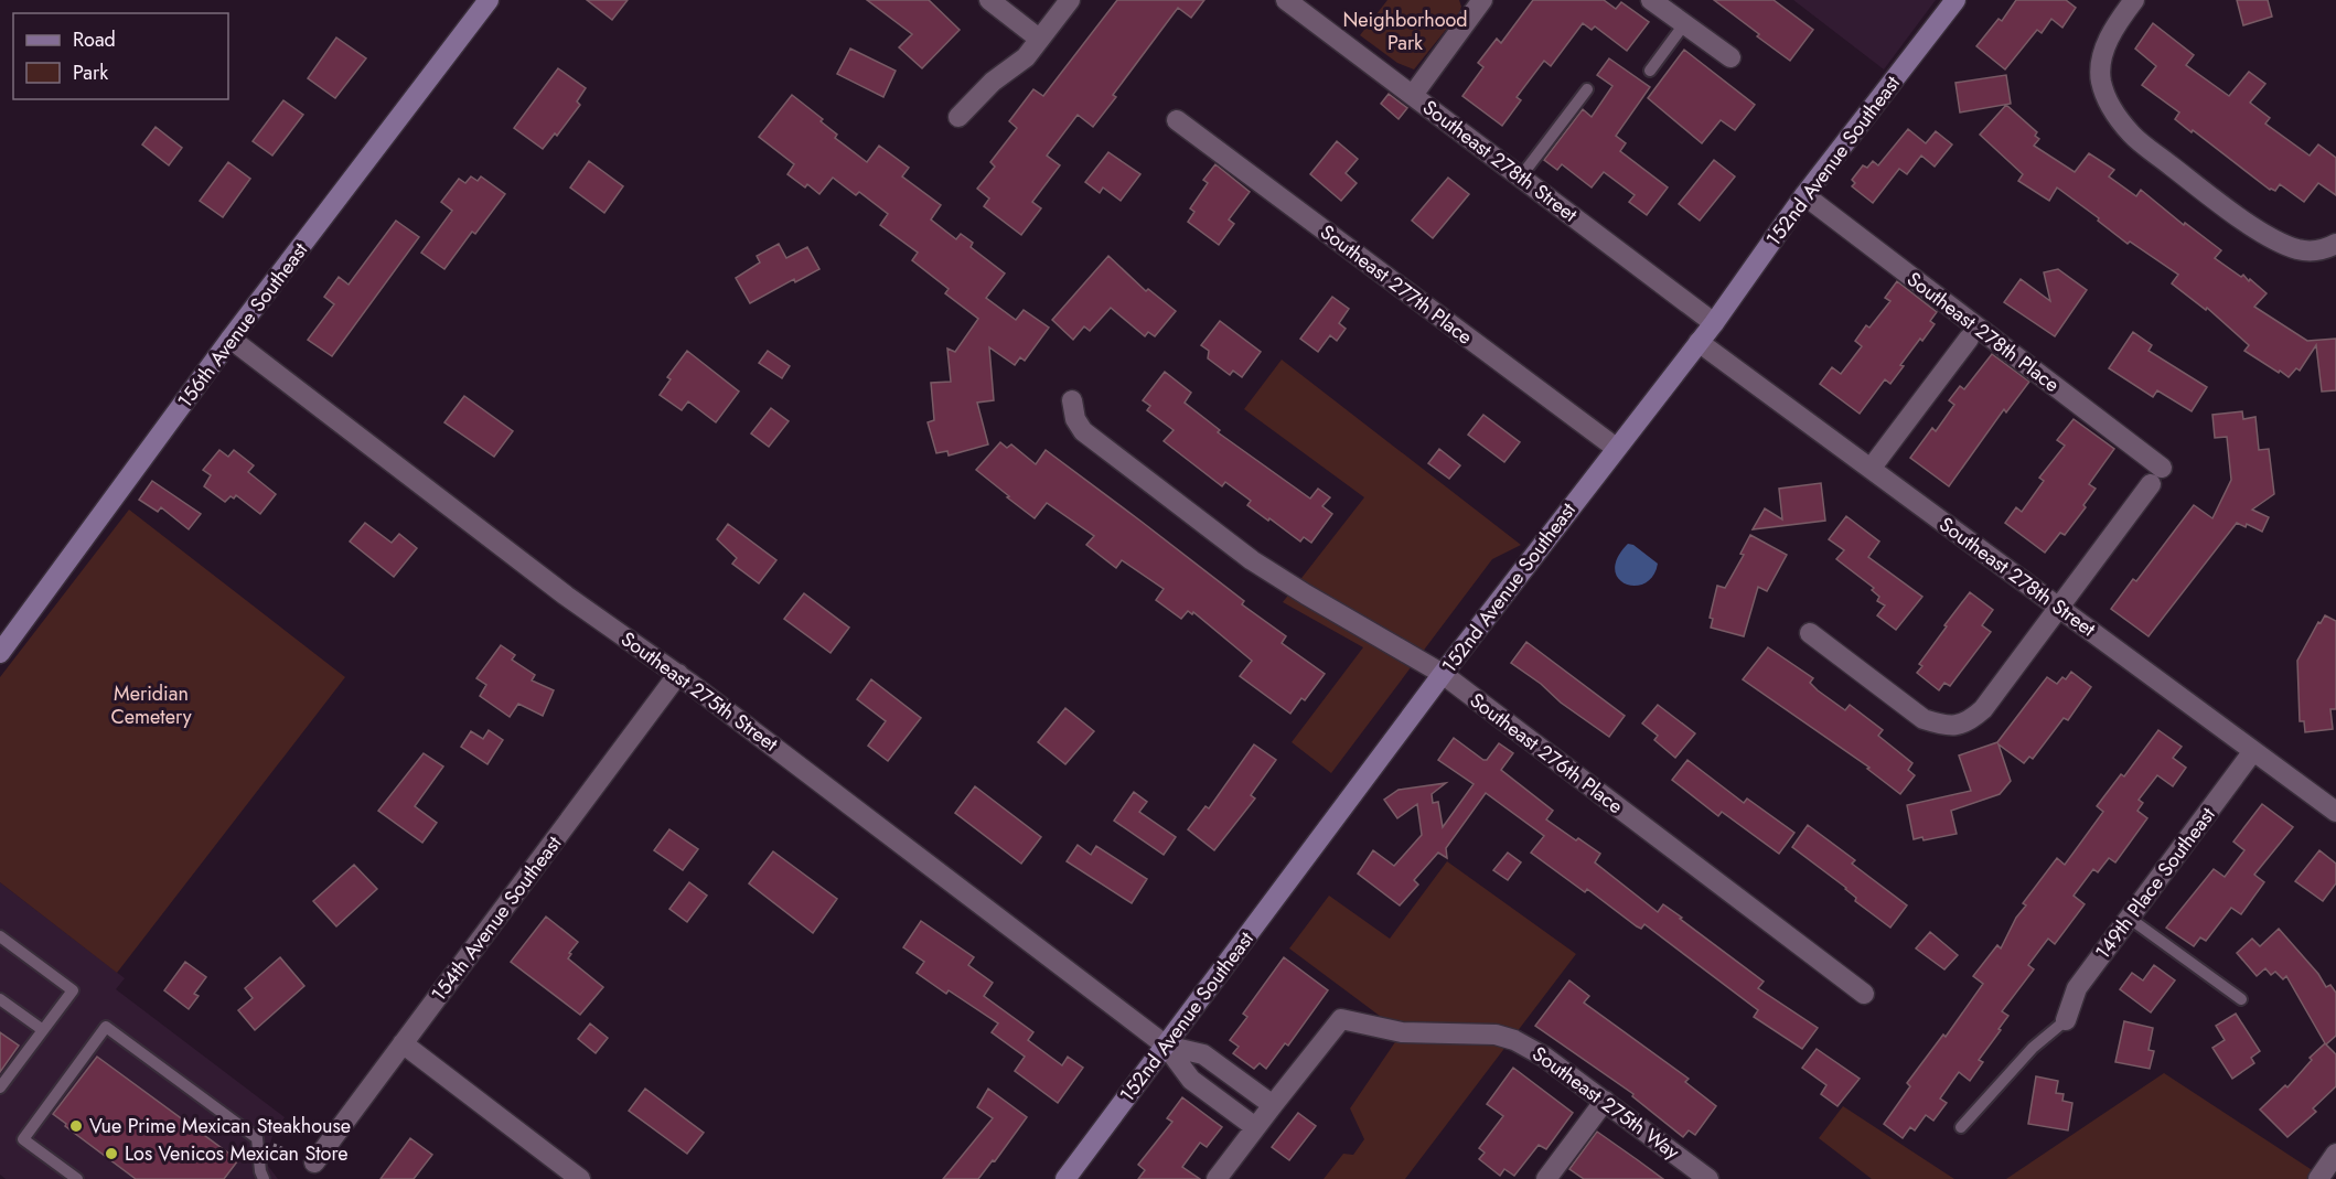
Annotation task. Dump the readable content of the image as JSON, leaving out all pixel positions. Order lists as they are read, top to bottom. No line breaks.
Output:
{"streets":{"street":["Southeast 278th Street","152nd Avenue Southeast","Southeast 277th Place","156th Avenue Southeast","Southeast 278th Place","Southeast 275th Street","Southeast 276th Place","149th Place Southeast","154th Avenue Southeast","Southeast 275th Way"]},"crossings":[["Southeast 278th Street","152nd Avenue Southeast"],["Southeast 278th Street","Southeast 278th Place"],["Southeast 278th Street","149th Place Southeast"],["152nd Avenue Southeast","Southeast 277th Place"],["152nd Avenue Southeast","Southeast 278th Place"],["152nd Avenue Southeast","Southeast 275th Street"],["152nd Avenue Southeast","Southeast 276th Place"],["156th Avenue Southeast","Southeast 275th Street"],["Southeast 275th Street","154th Avenue Southeast"],["Southeast 275th Street","Southeast 275th Way"]],"parks":["Neighborhood Park","Meridian Cemetery"],"places":["Vue Prime Mexican Steakhouse","Los Venicos Mexican Store"],"legend":["Road","Park"]}
